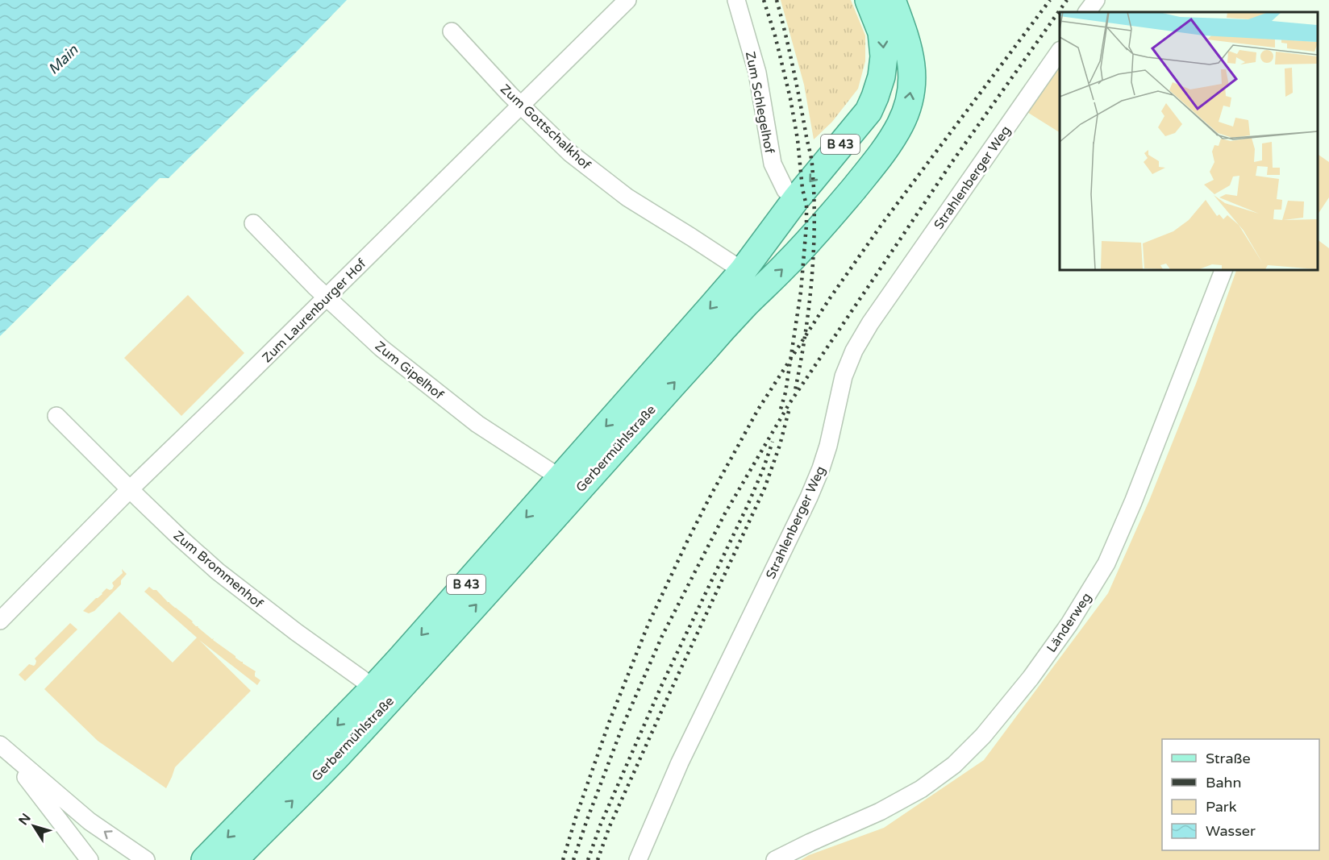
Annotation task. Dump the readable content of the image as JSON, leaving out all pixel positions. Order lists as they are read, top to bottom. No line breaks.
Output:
{"streets":{"main road":["B 43","Gerbermühlstraße"],"street":["Zum Schlegelhof","Zum Gottschalkhof","Strahlenberger Weg","Zum Laurenburger Hof","Zum Gipelhof","Zum Brommenhof","Länderweg"]},"crossings":[["Zum Schlegelhof","Gerbermühlstraße"],["Zum Gottschalkhof","Zum Laurenburger Hof"],["Zum Gottschalkhof","Gerbermühlstraße"],["Zum Laurenburger Hof","Zum Gipelhof"],["Zum Laurenburger Hof","Zum Brommenhof"],["Zum Gipelhof","Gerbermühlstraße"],["Gerbermühlstraße","Zum Brommenhof"]],"water":["Main"],"legend":["Straße","Bahn","Park","Wasser"],"north":"top left"}
